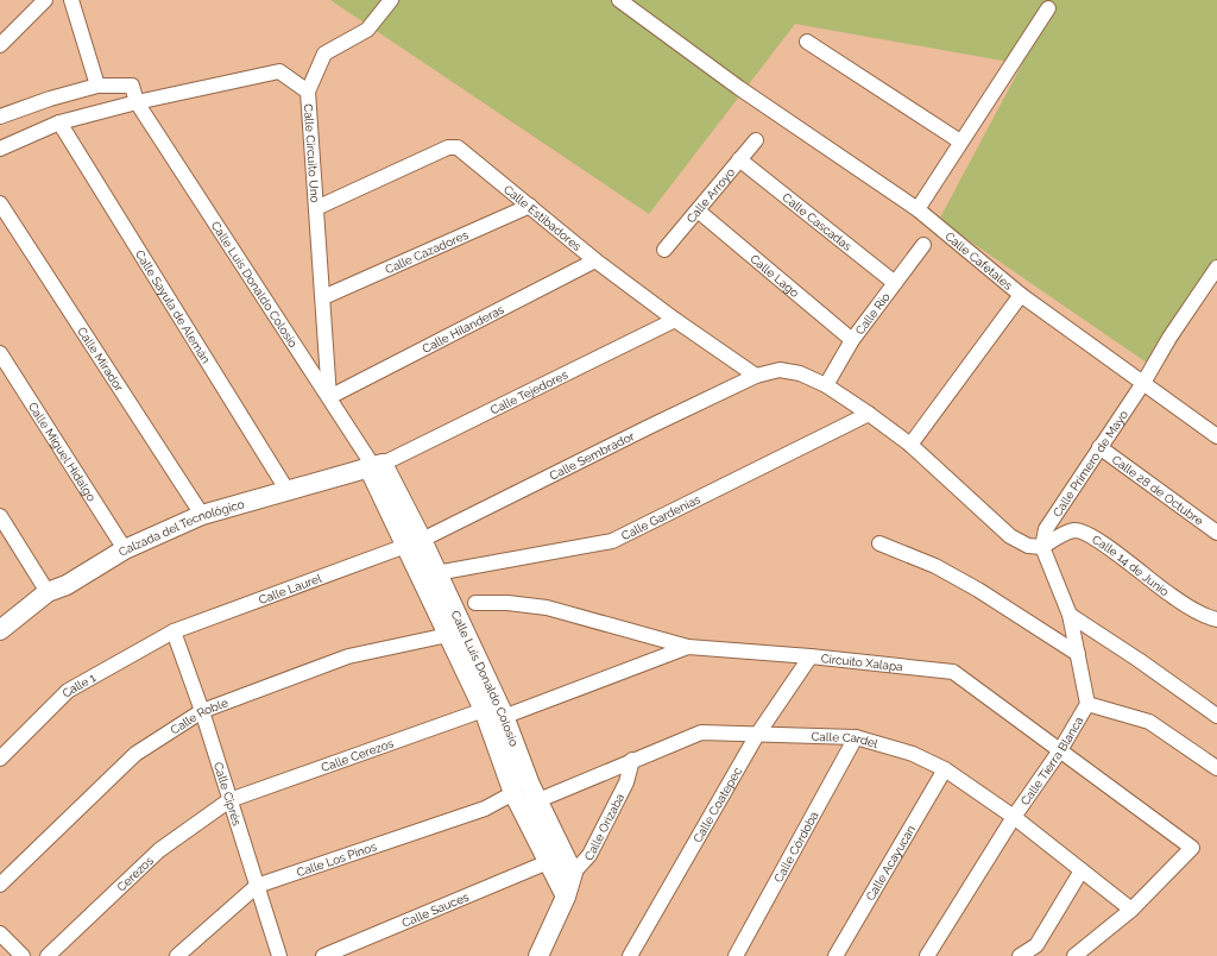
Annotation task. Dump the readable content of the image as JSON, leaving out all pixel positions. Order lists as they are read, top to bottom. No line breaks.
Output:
{"streets":{"street":["Calle Circuito Uno","Calle Arroyo","Calle Estibadores","Calle Cascadas","Calle Cazadores","Calle Cafetales","Calle Lago","Calle Luis Donaldo Colosio","Calle Sayula de Alemán","Calle Río","Calle Hilanderas","Calle Mirador","Calle Tejedores","Calle Miguel Hidalgo","Calle Sembrador","Calle Primero de Mayo","Calle 28 de Octubre","Calle Gardenias","Calzada del Tecnológico","Calle 14 de Junio","Calle Laurel","Circuito Xalapa","Calle 1","Calle Roble","Calle Cardel","Calle Cerezos","Calle Tierra Blanca","Calle Ciprés","Calle Coatepec","Calle Orizaba","Calle Córdoba","Calle Los Pinos","Calle Acayucan","Cerezos","Calle Sauces"]},"crossings":[["Calle Circuito Uno","Calle Estibadores"],["Calle Circuito Uno","Calle Cazadores"],["Calle Circuito Uno","Calle Luis Donaldo Colosio"],["Calle Circuito Uno","Calle Sayula de Alemán"],["Calle Circuito Uno","Calle Hilanderas"],["Calle Arroyo","Calle Cascadas"],["Calle Arroyo","Calle Lago"],["Calle Estibadores","Calle Cazadores"],["Calle Estibadores","Calle Hilanderas"],["Calle Estibadores","Calle Tejedores"],["Calle Estibadores","Calle Sembrador"],["Calle Cascadas","Calle Río"],["Calle Cafetales","Calle Primero de Mayo"],["Calle Lago","Calle Río"],["Calle Luis Donaldo Colosio","Calle Hilanderas"],["Calle Luis Donaldo Colosio","Calle Tejedores"],["Calle Luis Donaldo Colosio","Calle Sembrador"],["Calle Luis Donaldo Colosio","Calle Gardenias"],["Calle Luis Donaldo Colosio","Calzada del Tecnológico"],["Calle Luis Donaldo Colosio","Calle Laurel"],["Calle Luis Donaldo Colosio","Circuito Xalapa"],["Calle Luis Donaldo Colosio","Calle Roble"],["Calle Luis Donaldo Colosio","Calle Cardel"],["Calle Luis Donaldo Colosio","Calle Cerezos"],["Calle Luis Donaldo Colosio","Calle Orizaba"],["Calle Luis Donaldo Colosio","Calle Los Pinos"],["Calle Luis Donaldo Colosio","Calle Sauces"],["Calle Sayula de Alemán","Calzada del Tecnológico"],["Calle Río","Calle Sembrador"],["Calle Mirador","Calzada del Tecnológico"],["Calle Tejedores","Calzada del Tecnológico"],["Calle Miguel Hidalgo","Calzada del Tecnológico"],["Calle Sembrador","Calle Laurel"],["Calle Primero de Mayo","Calle 28 de Octubre"],["Calle Primero de Mayo","Calle 14 de Junio"],["Calle Primero de Mayo","Calle Tierra Blanca"],["Calle 14 de Junio","Calle Tierra Blanca"],["Calle Laurel","Calle 1"],["Calle Laurel","Calle Ciprés"],["Circuito Xalapa","Calle Cardel"],["Circuito Xalapa","Calle Cerezos"],["Circuito Xalapa","Calle Tierra Blanca"],["Circuito Xalapa","Calle Coatepec"],["Calle 1","Calle Ciprés"],["Calle Roble","Calle Ciprés"],["Calle Cardel","Calle Tierra Blanca"],["Calle Cardel","Calle Coatepec"],["Calle Cardel","Calle Orizaba"],["Calle Cardel","Calle Córdoba"],["Calle Cardel","Calle Los Pinos"],["Calle Cardel","Calle Acayucan"],["Calle Cerezos","Calle Ciprés"],["Calle Cerezos","Cerezos"],["Calle Ciprés","Calle Los Pinos"],["Calle Ciprés","Cerezos"]]}
